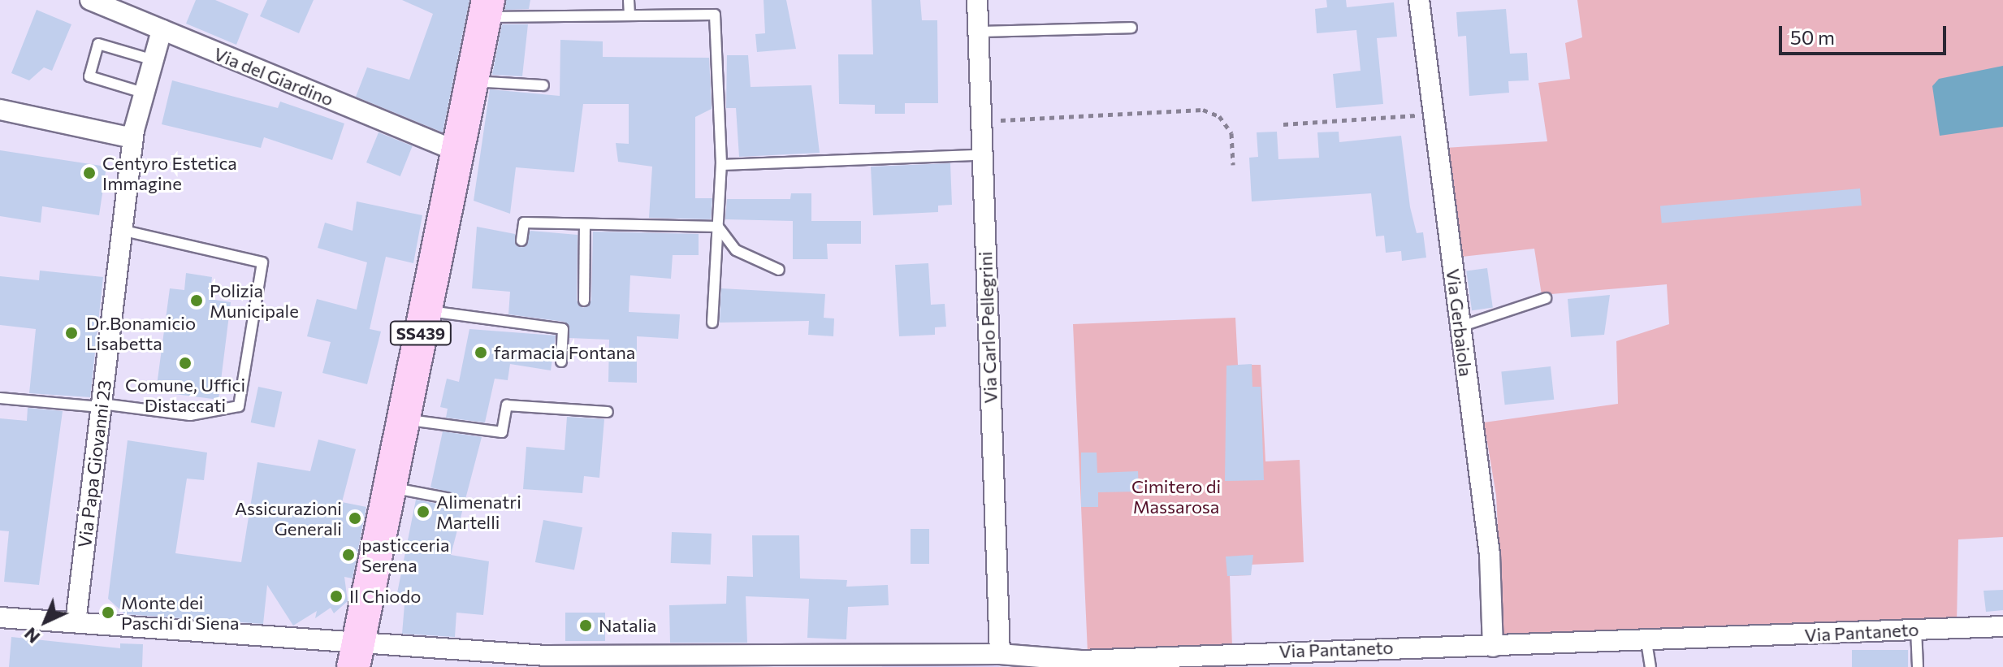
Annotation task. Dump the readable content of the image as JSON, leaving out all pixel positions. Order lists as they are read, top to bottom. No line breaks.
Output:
{"streets":{"main road":["SS439"],"street":["Via del Giardino","Via Gerbaiola","Via Carlo Pellegrini","Via Papa Giovanni 23","Via Pantaneto"]},"crossings":[["Via del Giardino","SS439"],["Via del Giardino","Via Papa Giovanni 23"],["Via Gerbaiola","Via Pantaneto"],["Via Carlo Pellegrini","Via Pantaneto"],["SS439","Via Pantaneto"],["Via Papa Giovanni 23","Via Pantaneto"]],"parks":["Cimitero di Massarosa"],"places":["Centyro Estetica Immagine","Polizia Municipale","Dr.Bonamicio Lisabetta","farmacia Fontana","Comune, Uffici Distaccati","Alimenatri Martelli","Assicurazioni Generali","pasticceria Serena","Il Chiodo","Monte dei Paschi di Siena","Natalia"],"scale_bar":"50 m","north":"bottom left"}
